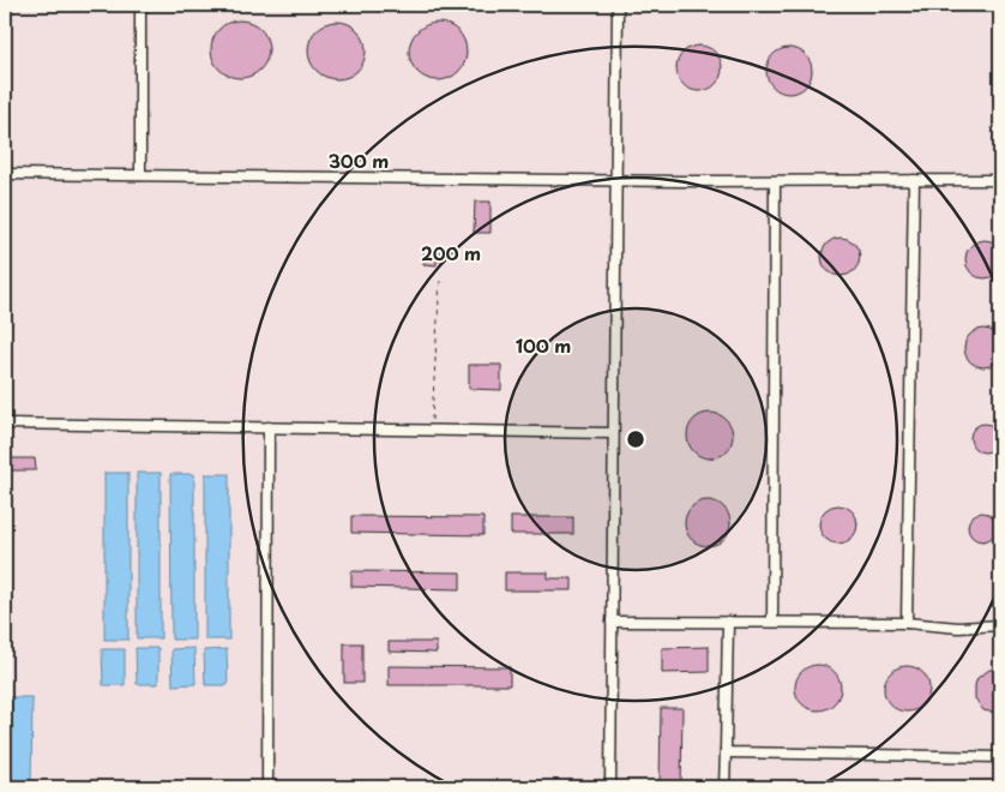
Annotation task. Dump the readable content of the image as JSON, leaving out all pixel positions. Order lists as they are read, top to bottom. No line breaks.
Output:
{"rings":["300 m","200 m","100 m"]}
